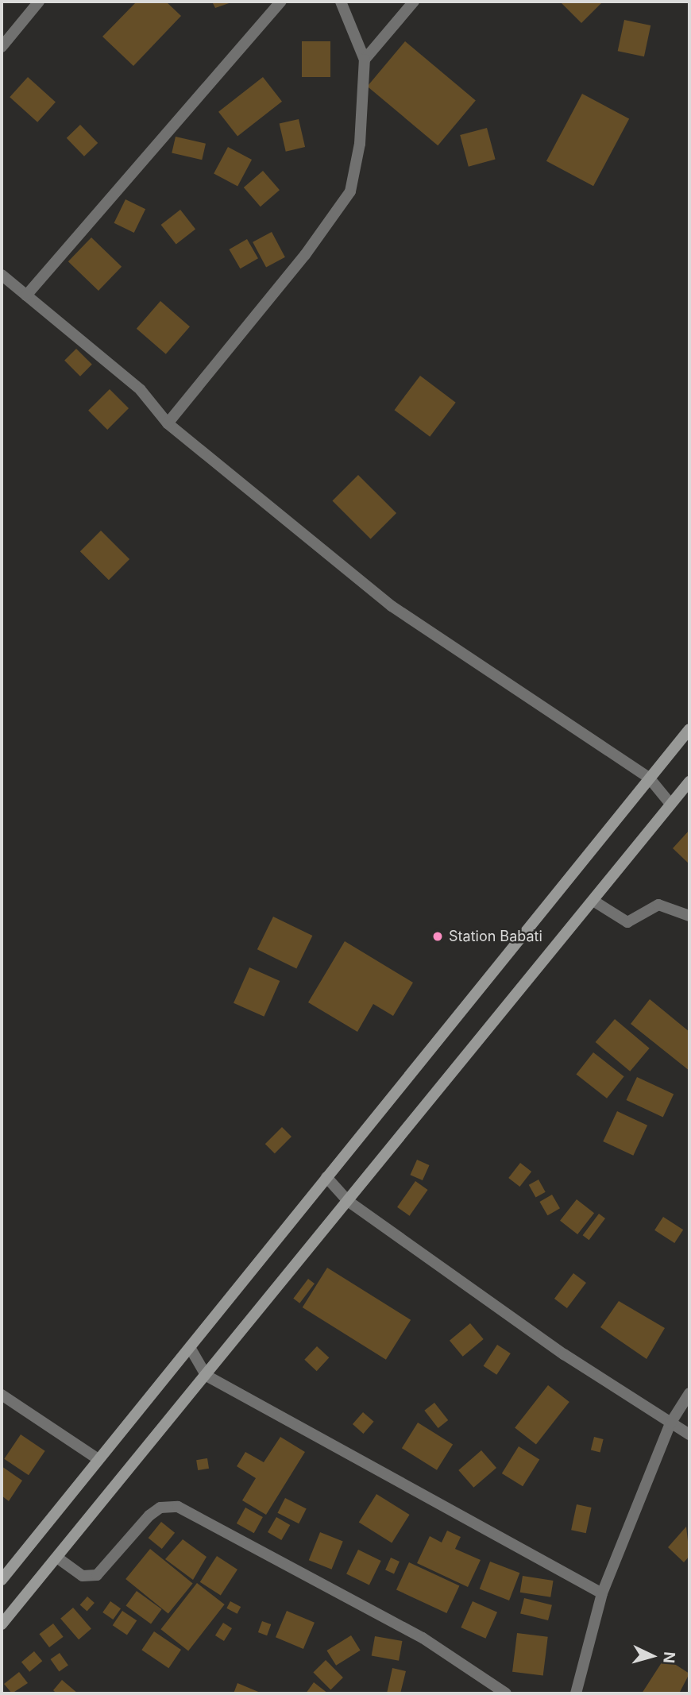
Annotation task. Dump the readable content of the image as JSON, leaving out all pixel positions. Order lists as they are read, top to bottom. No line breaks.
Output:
{"places":["Station Babati"],"north":"right"}
